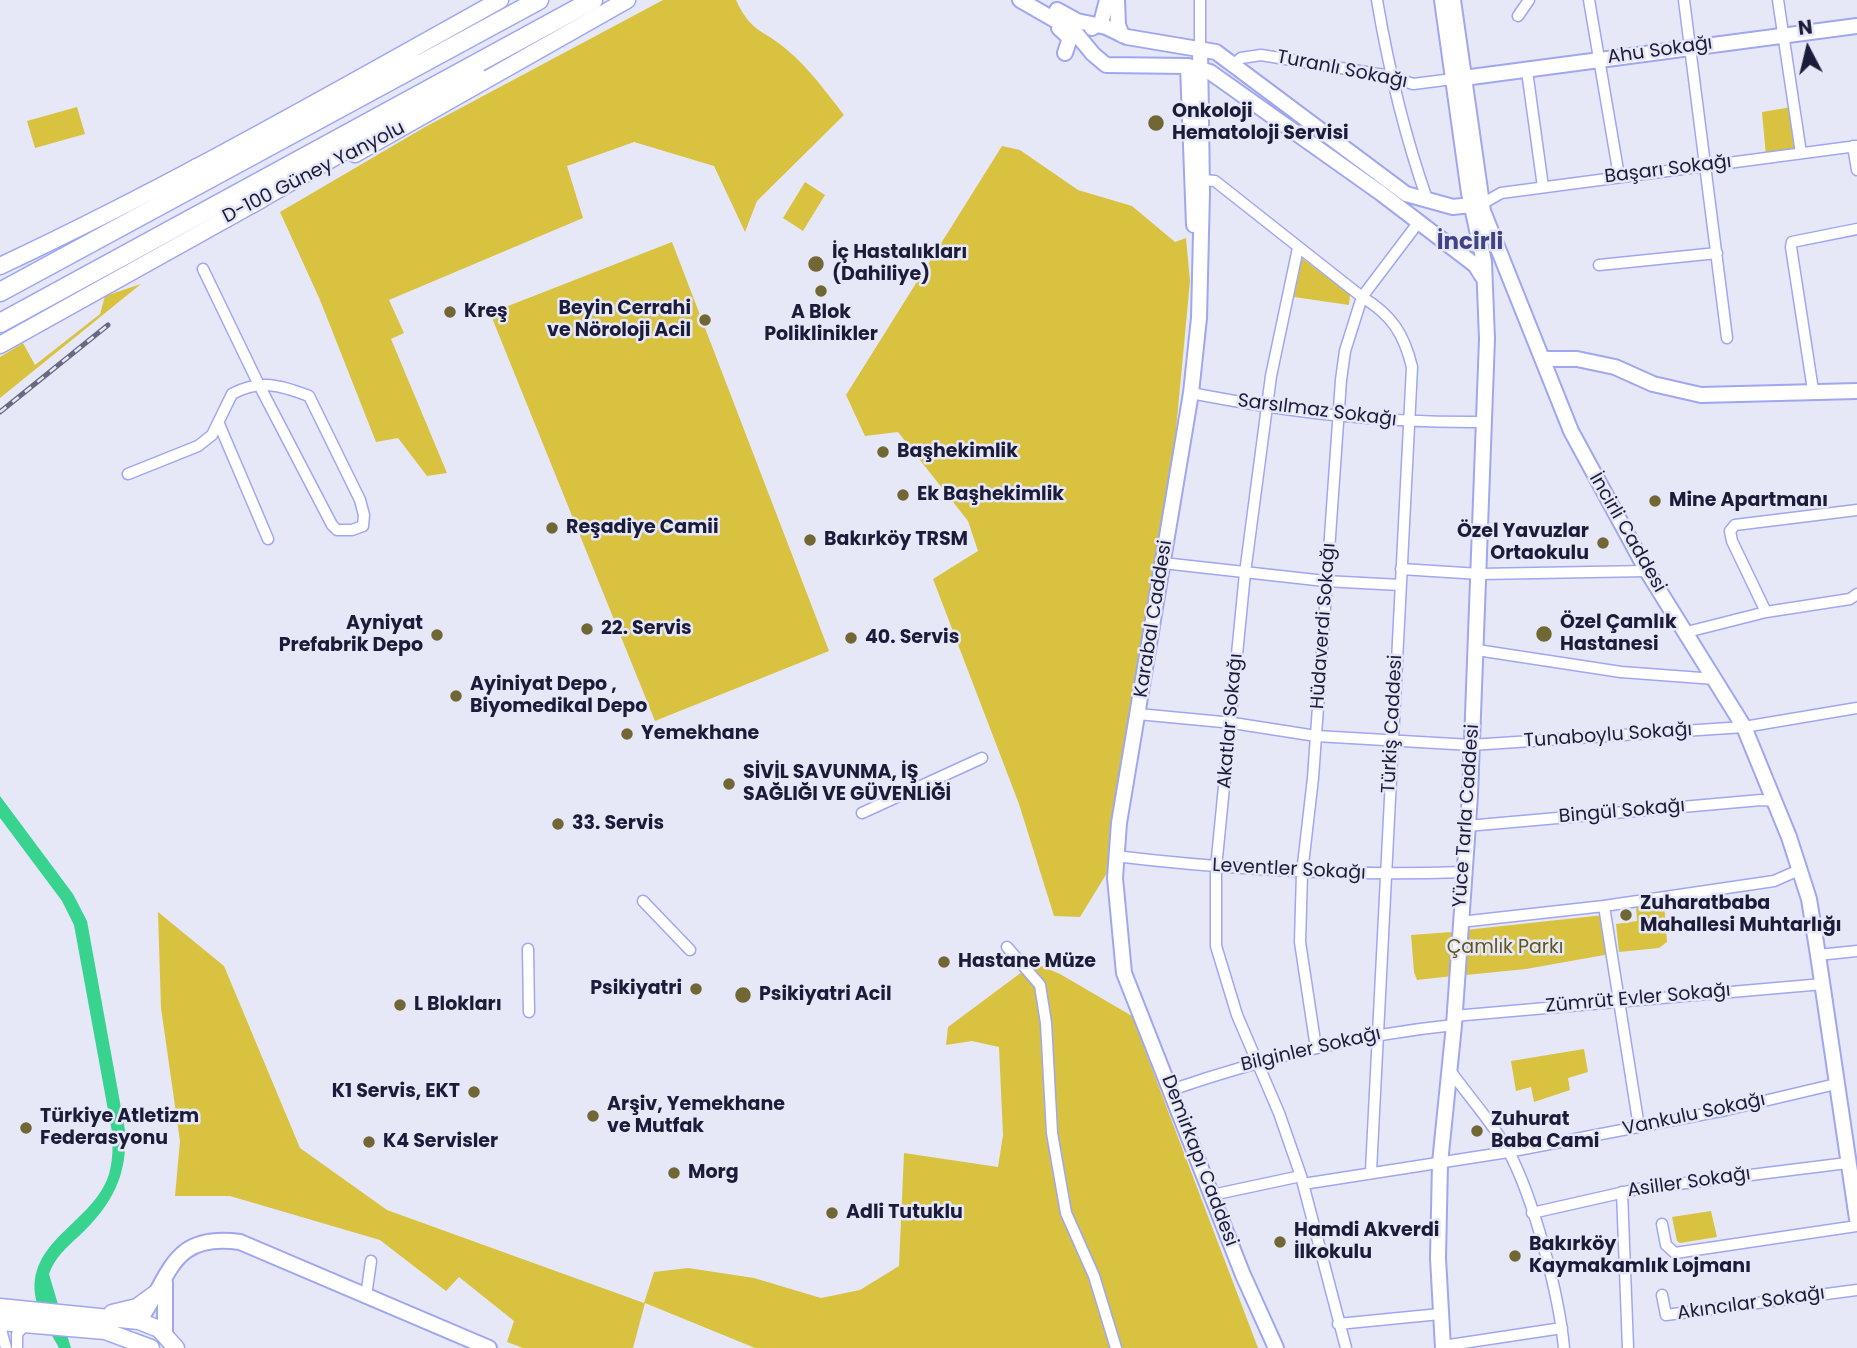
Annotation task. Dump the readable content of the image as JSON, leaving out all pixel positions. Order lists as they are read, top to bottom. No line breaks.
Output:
{"streets":{"main road":["Ahu Sokağı","D-100 Güney Yanyolu","İncirli Caddesi","Karabal Caddesi","Yüce Tarla Caddesi","Demirkapı Caddesi"],"street":["Turanlı Sokağı","Başarı Sokağı","Sarsılmaz Sokağı","Hüdaverdi Sokağı","Akatlar Sokağı","Türkiş Caddesi","Tunaboylu Sokağı","Bingül Sokağı","Leventler Sokağı","Zümrüt Evler Sokağı","Bilginler Sokağı","Vankulu Sokağı","Asiller Sokağı","Akıncılar Sokağı"]},"crossings":[["Ahu Sokağı","Turanlı Sokağı"],["Ahu Sokağı","İncirli Caddesi"],["Turanlı Sokağı","İncirli Caddesi"],["Başarı Sokağı","İncirli Caddesi"],["Sarsılmaz Sokağı","Karabal Caddesi"],["Sarsılmaz Sokağı","Hüdaverdi Sokağı"],["Sarsılmaz Sokağı","Akatlar Sokağı"],["Sarsılmaz Sokağı","Türkiş Caddesi"],["Sarsılmaz Sokağı","Yüce Tarla Caddesi"],["İncirli Caddesi","Tunaboylu Sokağı"],["İncirli Caddesi","Bingül Sokağı"],["İncirli Caddesi","Yüce Tarla Caddesi"],["İncirli Caddesi","Zümrüt Evler Sokağı"],["İncirli Caddesi","Vankulu Sokağı"],["İncirli Caddesi","Asiller Sokağı"],["Karabal Caddesi","Türkiş Caddesi"],["Karabal Caddesi","Tunaboylu Sokağı"],["Karabal Caddesi","Leventler Sokağı"],["Karabal Caddesi","Demirkapı Caddesi"],["Hüdaverdi Sokağı","Türkiş Caddesi"],["Hüdaverdi Sokağı","Tunaboylu Sokağı"],["Hüdaverdi Sokağı","Leventler Sokağı"],["Hüdaverdi Sokağı","Bilginler Sokağı"],["Akatlar Sokağı","Türkiş Caddesi"],["Akatlar Sokağı","Tunaboylu Sokağı"],["Akatlar Sokağı","Leventler Sokağı"],["Akatlar Sokağı","Bilginler Sokağı"],["Akatlar Sokağı","Vankulu Sokağı"],["Türkiş Caddesi","Tunaboylu Sokağı"],["Türkiş Caddesi","Leventler Sokağı"],["Türkiş Caddesi","Bilginler Sokağı"],["Türkiş Caddesi","Vankulu Sokağı"],["Tunaboylu Sokağı","Yüce Tarla Caddesi"],["Bingül Sokağı","Yüce Tarla Caddesi"],["Yüce Tarla Caddesi","Leventler Sokağı"],["Yüce Tarla Caddesi","Zümrüt Evler Sokağı"],["Yüce Tarla Caddesi","Bilginler Sokağı"],["Yüce Tarla Caddesi","Vankulu Sokağı"],["Zümrüt Evler Sokağı","Bilginler Sokağı"],["Bilginler Sokağı","Demirkapı Caddesi"],["Vankulu Sokağı","Demirkapı Caddesi"]],"districts":["İncirli"],"parks":["Çamlık Parkı"],"places":["Onkoloji Hematoloji Servisi","İç Hastalıkları (Dahiliye)","A Blok Poliklinikler","Kreş","Beyin Cerrahi ve Nöroloji Acil","Başhekimlik","Ek Başhekimlik","Mine Apartmanı","Reşadiye Camii","Bakırköy TRSM","Özel Yavuzlar Ortaokulu","22. Servis","Özel Çamlık Hastanesi","Ayniyat Prefabrik Depo","40. Servis","Ayiniyat Depo , Biyomedikal Depo","Yemekhane","SİVİL SAVUNMA, İŞ SAĞLIĞI VE GÜVENLİĞİ","33. Servis","Zuharatbaba Mahallesi Muhtarlığı","Hastane Müze","Psikiyatri","Psikiyatri Acil","L Blokları","K1 Servis, EKT","Arşiv, Yemekhane ve Mutfak","Türkiye Atletizm Federasyonu","Zuhurat Baba Cami","K4 Servisler","Morg","Adli Tutuklu","Hamdi Akverdi İlkokulu","Bakırköy Kaymakamlık Lojmanı"],"north":"top"}
